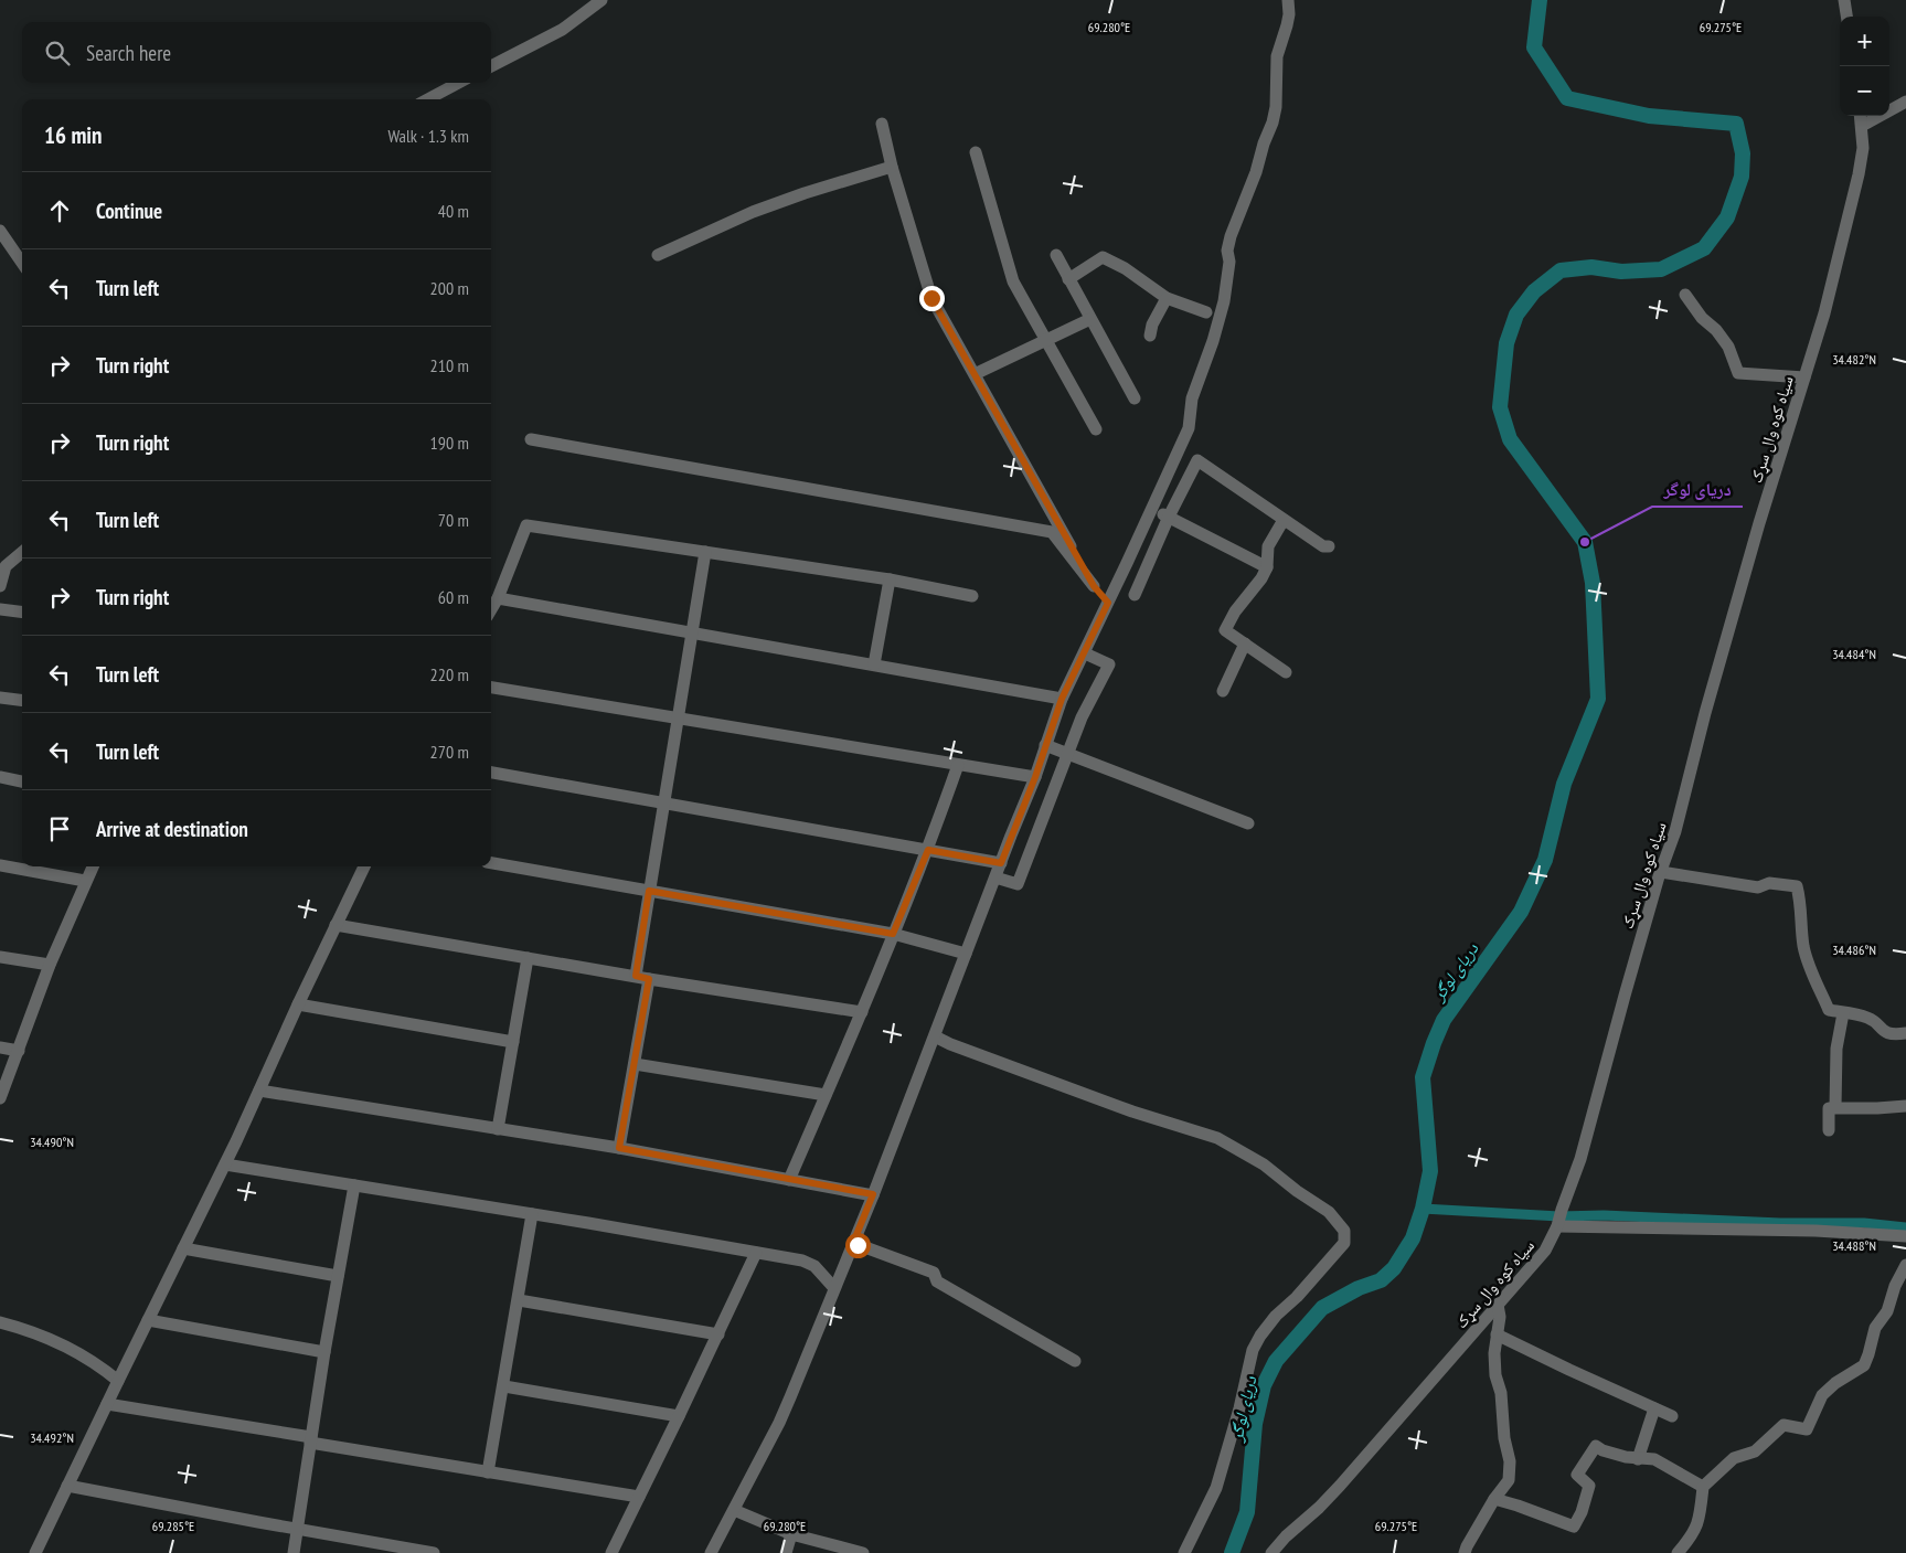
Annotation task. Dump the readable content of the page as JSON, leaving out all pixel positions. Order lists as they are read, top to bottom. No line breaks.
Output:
{"streets":{"street":["سیاه کوه وال سړک"]},"water":["دریای لوگر"],"places":["دریای لوگر"],"page":{"map_buttons":["+","−"],"search":"Search here","heading":["16 min","Walk · 1.3 km"],"list":[["Continue","40 m"],["Turn left","200 m"],["Turn right","210 m"],["Turn right","190 m"],["Turn left","70 m"],["Turn right","60 m"],["Turn left","220 m"],["Turn left","270 m"],"Arrive at destination"]},"coordinates":["69.280°E","69.275°E","34.482°N","34.484°N","34.486°N","34.490°N","34.488°N","34.492°N","69.285°E"]}
